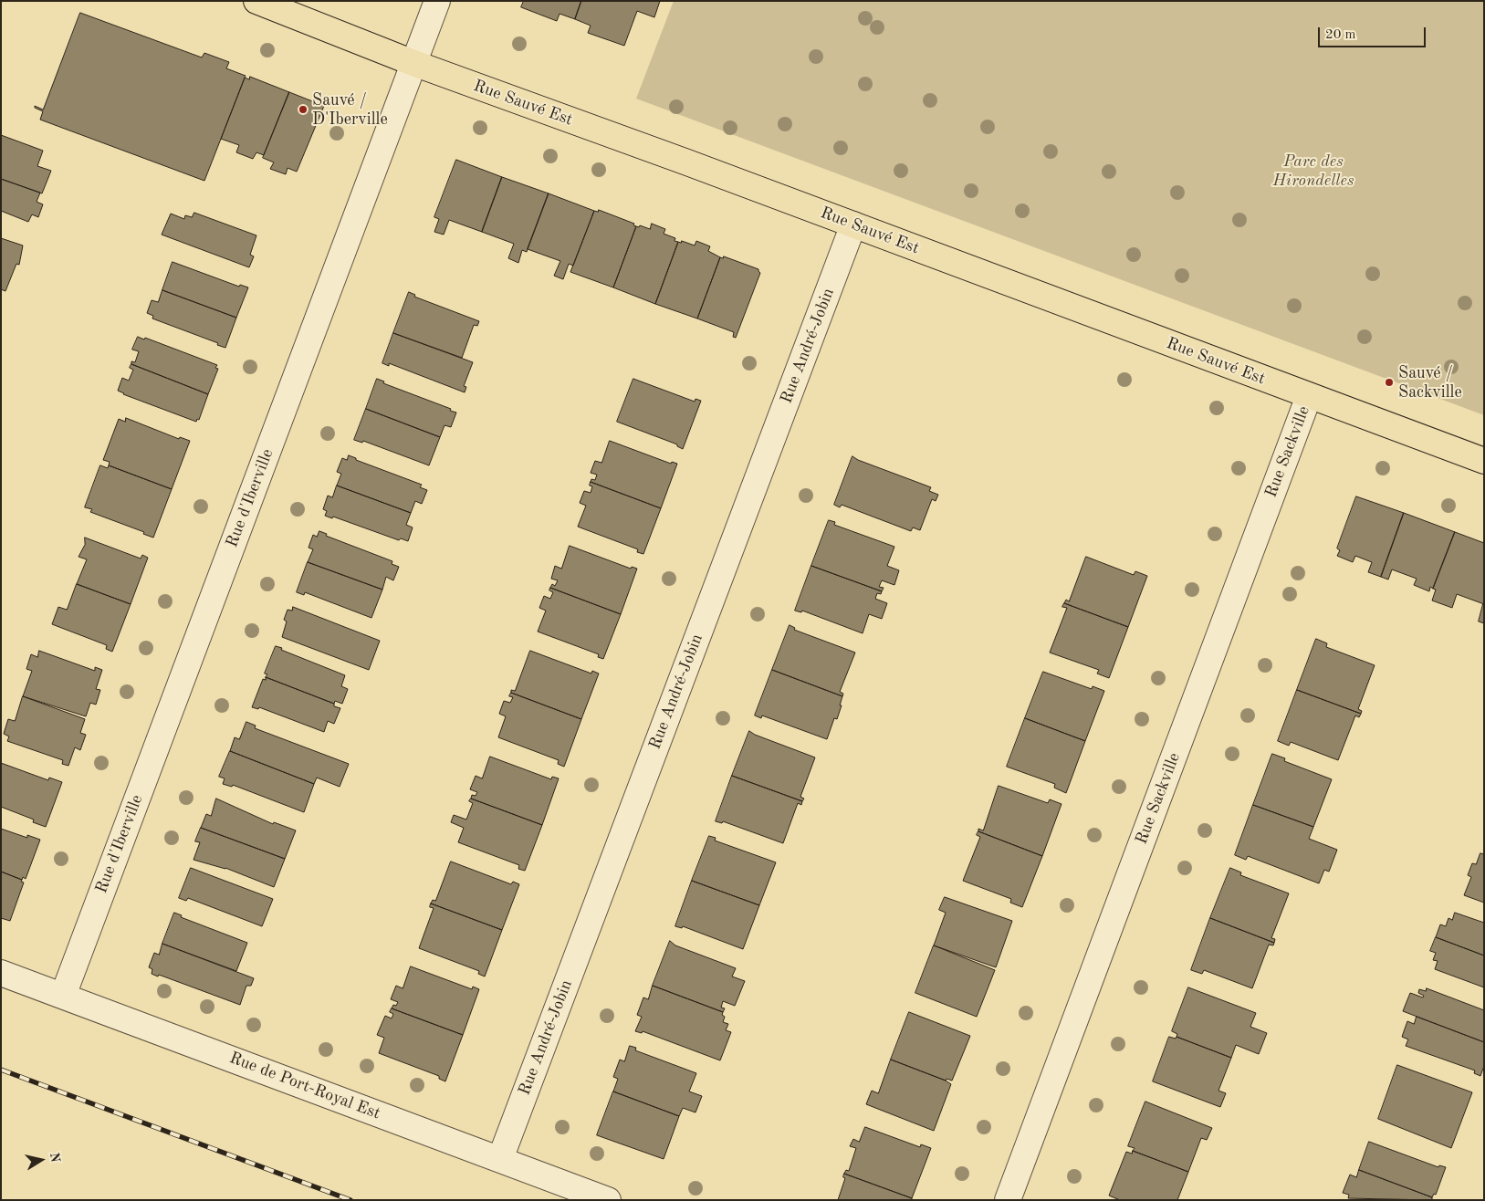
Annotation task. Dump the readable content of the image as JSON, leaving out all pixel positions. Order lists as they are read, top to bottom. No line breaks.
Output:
{"streets":{"main road":["Rue Sauvé Est"],"street":["Rue André-Jobin","Rue Sackville","Rue d'Iberville","Rue de Port-Royal Est"]},"crossings":[["Rue Sauvé Est","Rue André-Jobin"],["Rue Sauvé Est","Rue Sackville"],["Rue Sauvé Est","Rue d'Iberville"],["Rue André-Jobin","Rue de Port-Royal Est"],["Rue d'Iberville","Rue de Port-Royal Est"]],"parks":["Parc des Hirondelles"],"places":["Sauvé / D'Iberville","Sauvé / Sackville"],"scale_bar":"20 m","north":"right"}
